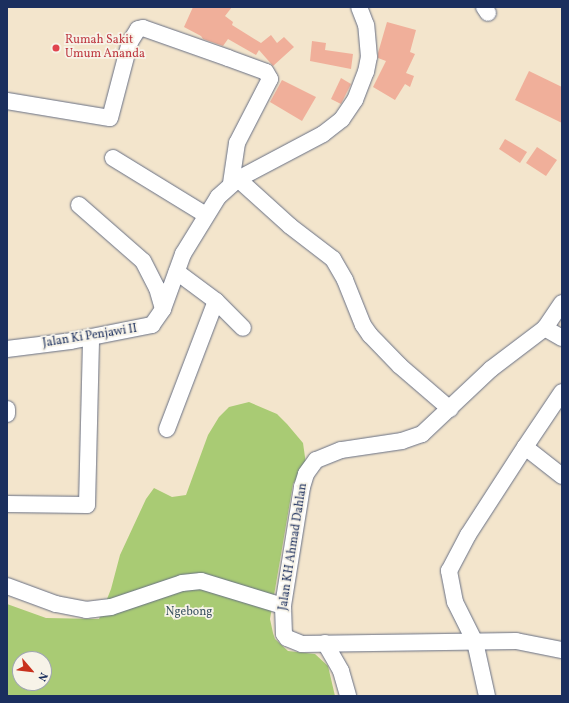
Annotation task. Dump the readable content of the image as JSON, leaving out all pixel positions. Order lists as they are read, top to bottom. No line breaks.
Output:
{"streets":{"street":["Jalan Ki Penjawi II","Jalan KH Ahmad Dahlan"]},"parks":["Ngebong"],"places":["Rumah Sakit Umum Ananda"],"north":"bottom right"}
